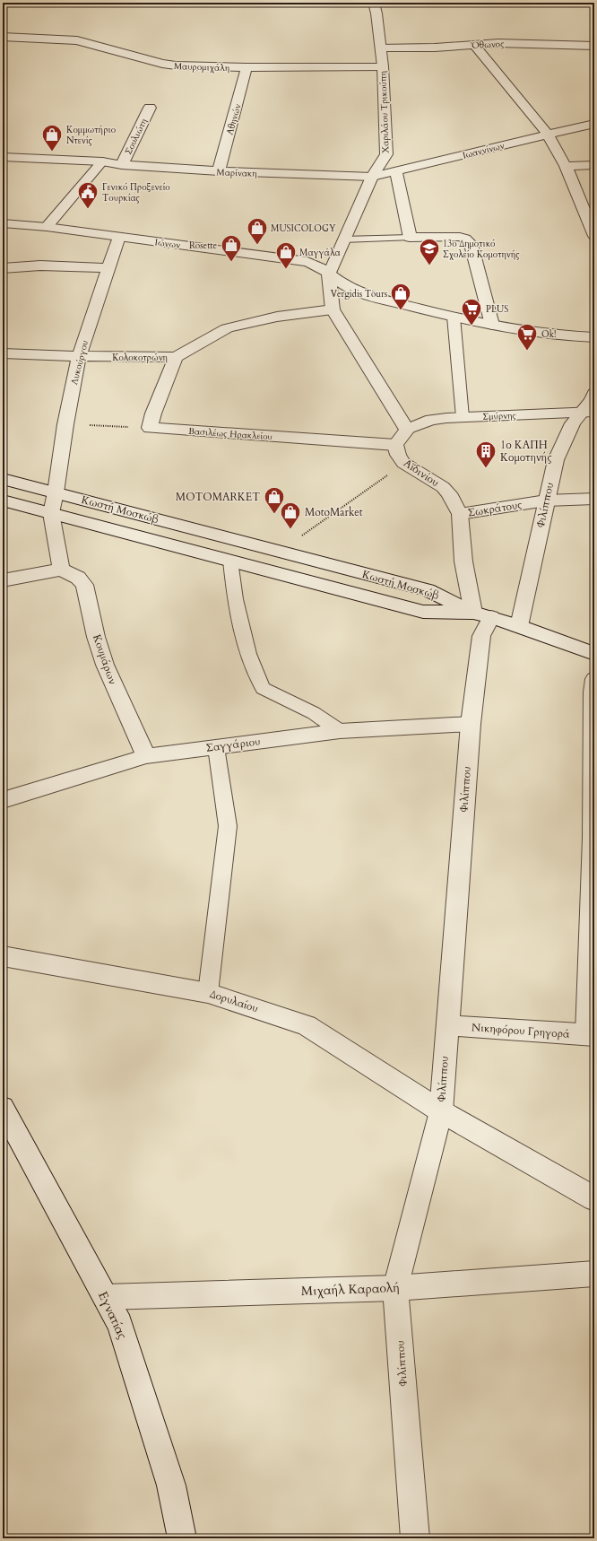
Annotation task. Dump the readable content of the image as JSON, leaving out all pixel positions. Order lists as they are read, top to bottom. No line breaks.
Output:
{"streets":{"street":["Όθωνος","Μαυρομιχάλη","Χαριλάου Τρικούπη","Αθηνών","Σουλιώτη","Ιωαννίνων","Μαρίνακη","Ιώνων","Κολοκοτρώνη","Λυκούργου","Σμύρνης","Βασιλέως Ηρακλείου","Αϊδινίου","Φιλίππου","Σωκράτους","Κωστή Μοσκώβ","Κουμάρων","Σαγγάριου","Δορυλαίου","Νικηφόρου Γρηγορά","Μιχαήλ Καραολή","Εγνατίας"]},"crossings":[["Όθωνος","Χαριλάου Τρικούπη"],["Μαυρομιχάλη","Χαριλάου Τρικούπη"],["Μαυρομιχάλη","Αθηνών"],["Χαριλάου Τρικούπη","Ιωαννίνων"],["Χαριλάου Τρικούπη","Μαρίνακη"],["Χαριλάου Τρικούπη","Ιώνων"],["Αθηνών","Μαρίνακη"],["Σουλιώτη","Μαρίνακη"],["Ιωαννίνων","Μαρίνακη"],["Ιώνων","Λυκούργου"],["Κολοκοτρώνη","Λυκούργου"],["Λυκούργου","Κωστή Μοσκώβ"],["Σμύρνης","Φιλίππου"],["Βασιλέως Ηρακλείου","Αϊδινίου"],["Αϊδινίου","Φιλίππου"],["Αϊδινίου","Σωκράτους"],["Αϊδινίου","Κωστή Μοσκώβ"],["Φιλίππου","Σωκράτους"],["Φιλίππου","Κωστή Μοσκώβ"],["Φιλίππου","Σαγγάριου"],["Φιλίππου","Δορυλαίου"],["Φιλίππου","Νικηφόρου Γρηγορά"],["Φιλίππου","Μιχαήλ Καραολή"],["Κουμάρων","Σαγγάριου"],["Μιχαήλ Καραολή","Εγνατίας"]],"places":{"shop":["Κομμωτήριο Ντενίς","MUSICOLOGY","Rosette","Μαγγάλα","Vergidis Tours","MOTOMARKET","MotoMarket"],"public building":["Γενικό Προξενείο Τουρκίας"],"school or university":["13ο Δημοτικό Σχολείο Κομοτηνής"],"supermarket":["PLUS","Ok!"],"building":["1ο ΚΑΠΗ Κομοτηνής"]}}
